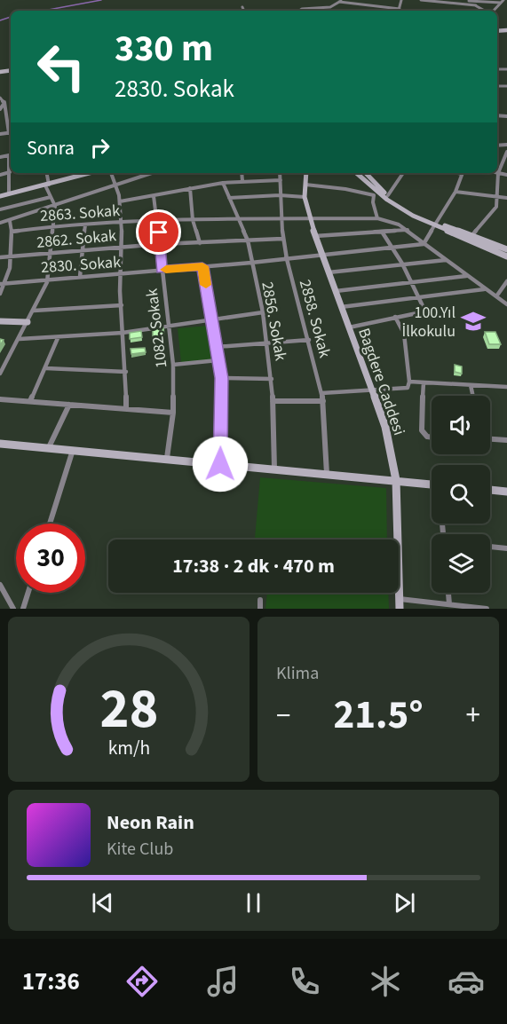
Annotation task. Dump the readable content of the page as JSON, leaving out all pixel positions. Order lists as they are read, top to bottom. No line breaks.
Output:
{"streets":{"main road":["Bagdere Caddesi"],"street":["2863. Sokak","2862. Sokak","2830. Sokak","2858. Sokak","2856. Sokak","1082. Sokak"]},"crossings":[["2863. Sokak","2830. Sokak"],["2863. Sokak","2858. Sokak"],["2863. Sokak","2856. Sokak"],["2863. Sokak","1082. Sokak"],["2863. Sokak","Bagdere Caddesi"],["2862. Sokak","2858. Sokak"],["2862. Sokak","2856. Sokak"],["2862. Sokak","1082. Sokak"],["2830. Sokak","2858. Sokak"],["2830. Sokak","2856. Sokak"],["2830. Sokak","1082. Sokak"],["2830. Sokak","Bagdere Caddesi"]],"places":{"school or university":["100.Yıl İlkokulu"]},"page":{"turn":["330 m","2830. Sokak"],"then":"Sonra","limit":"30","trip":"17:38 · 2 dk · 470 m","tile":"Klima","heat":["−","21.5°","+"],"song":["Neon Rain","Kite Club"],"tabs":"17:36","gauge":["28","km/h"]}}
